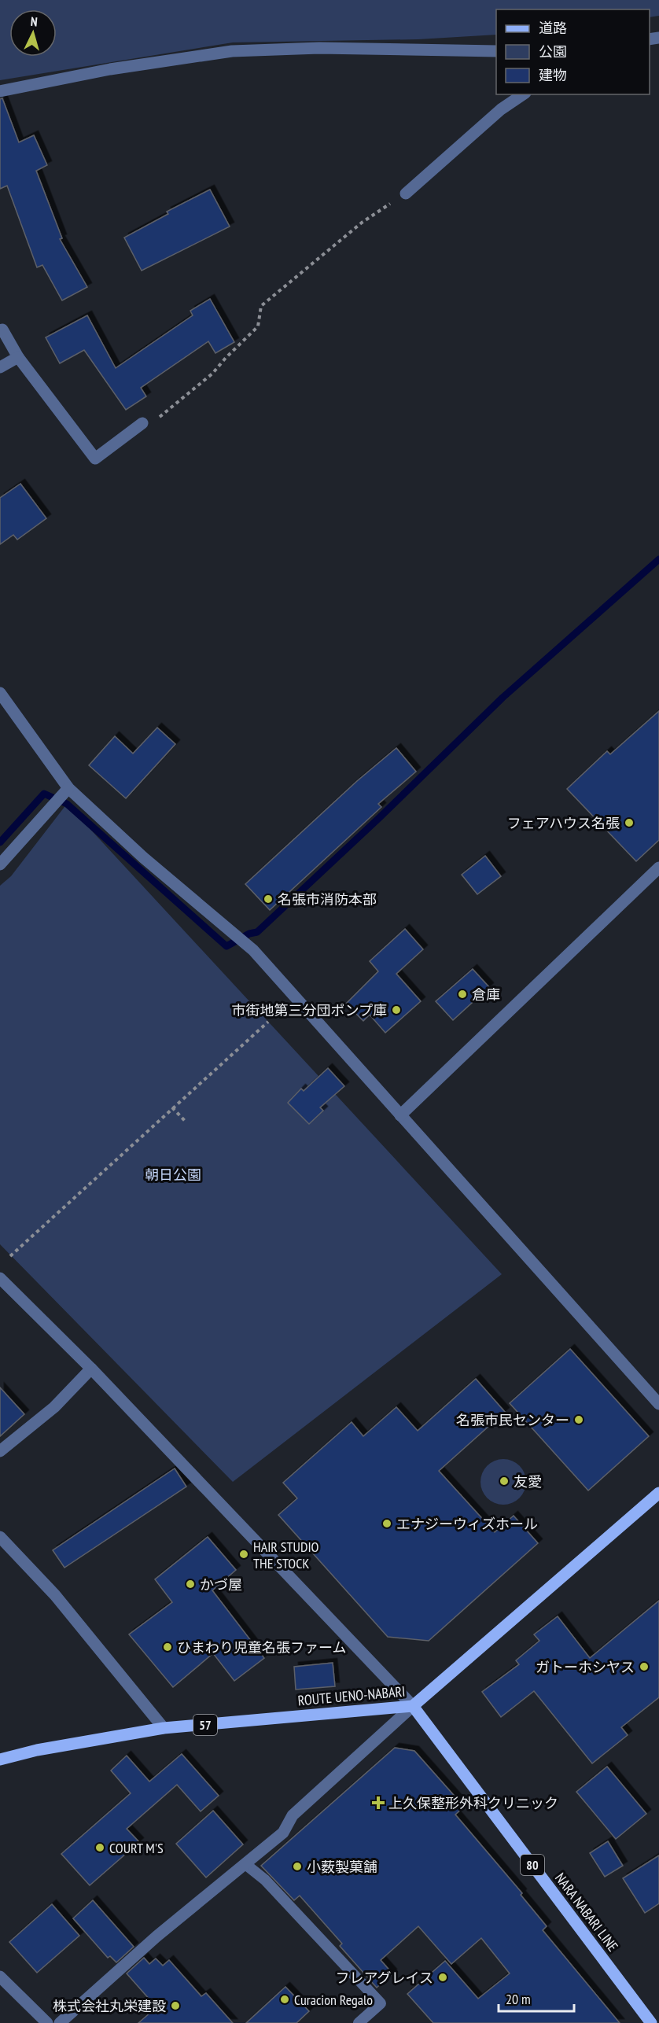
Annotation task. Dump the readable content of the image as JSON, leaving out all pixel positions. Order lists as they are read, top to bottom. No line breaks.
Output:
{"streets":{"main road":["ROUTE UENO-NABARI","57","80","NARA NABARI LINE"]},"crossings":[["ROUTE UENO-NABARI","NARA NABARI LINE"]],"parks":["朝日公園"],"places":{"other":["フェアハウス名張","名張市消防本部","倉庫","市街地第三分団ポンプ庫","名張市民センター","友愛","エナジーウィズホール","HAIR STUDIO THE STOCK","かづ屋","ひまわり児童名張ファーム","ガトーホシヤス","COURT M'S","小薮製菓舗","フレアグレイス","Curacion Regalo","株式会社丸栄建設"],"health":["上久保整形外科クリニック"]},"legend":["道路","公園","建物"],"scale_bar":"20 m","north":"top"}
